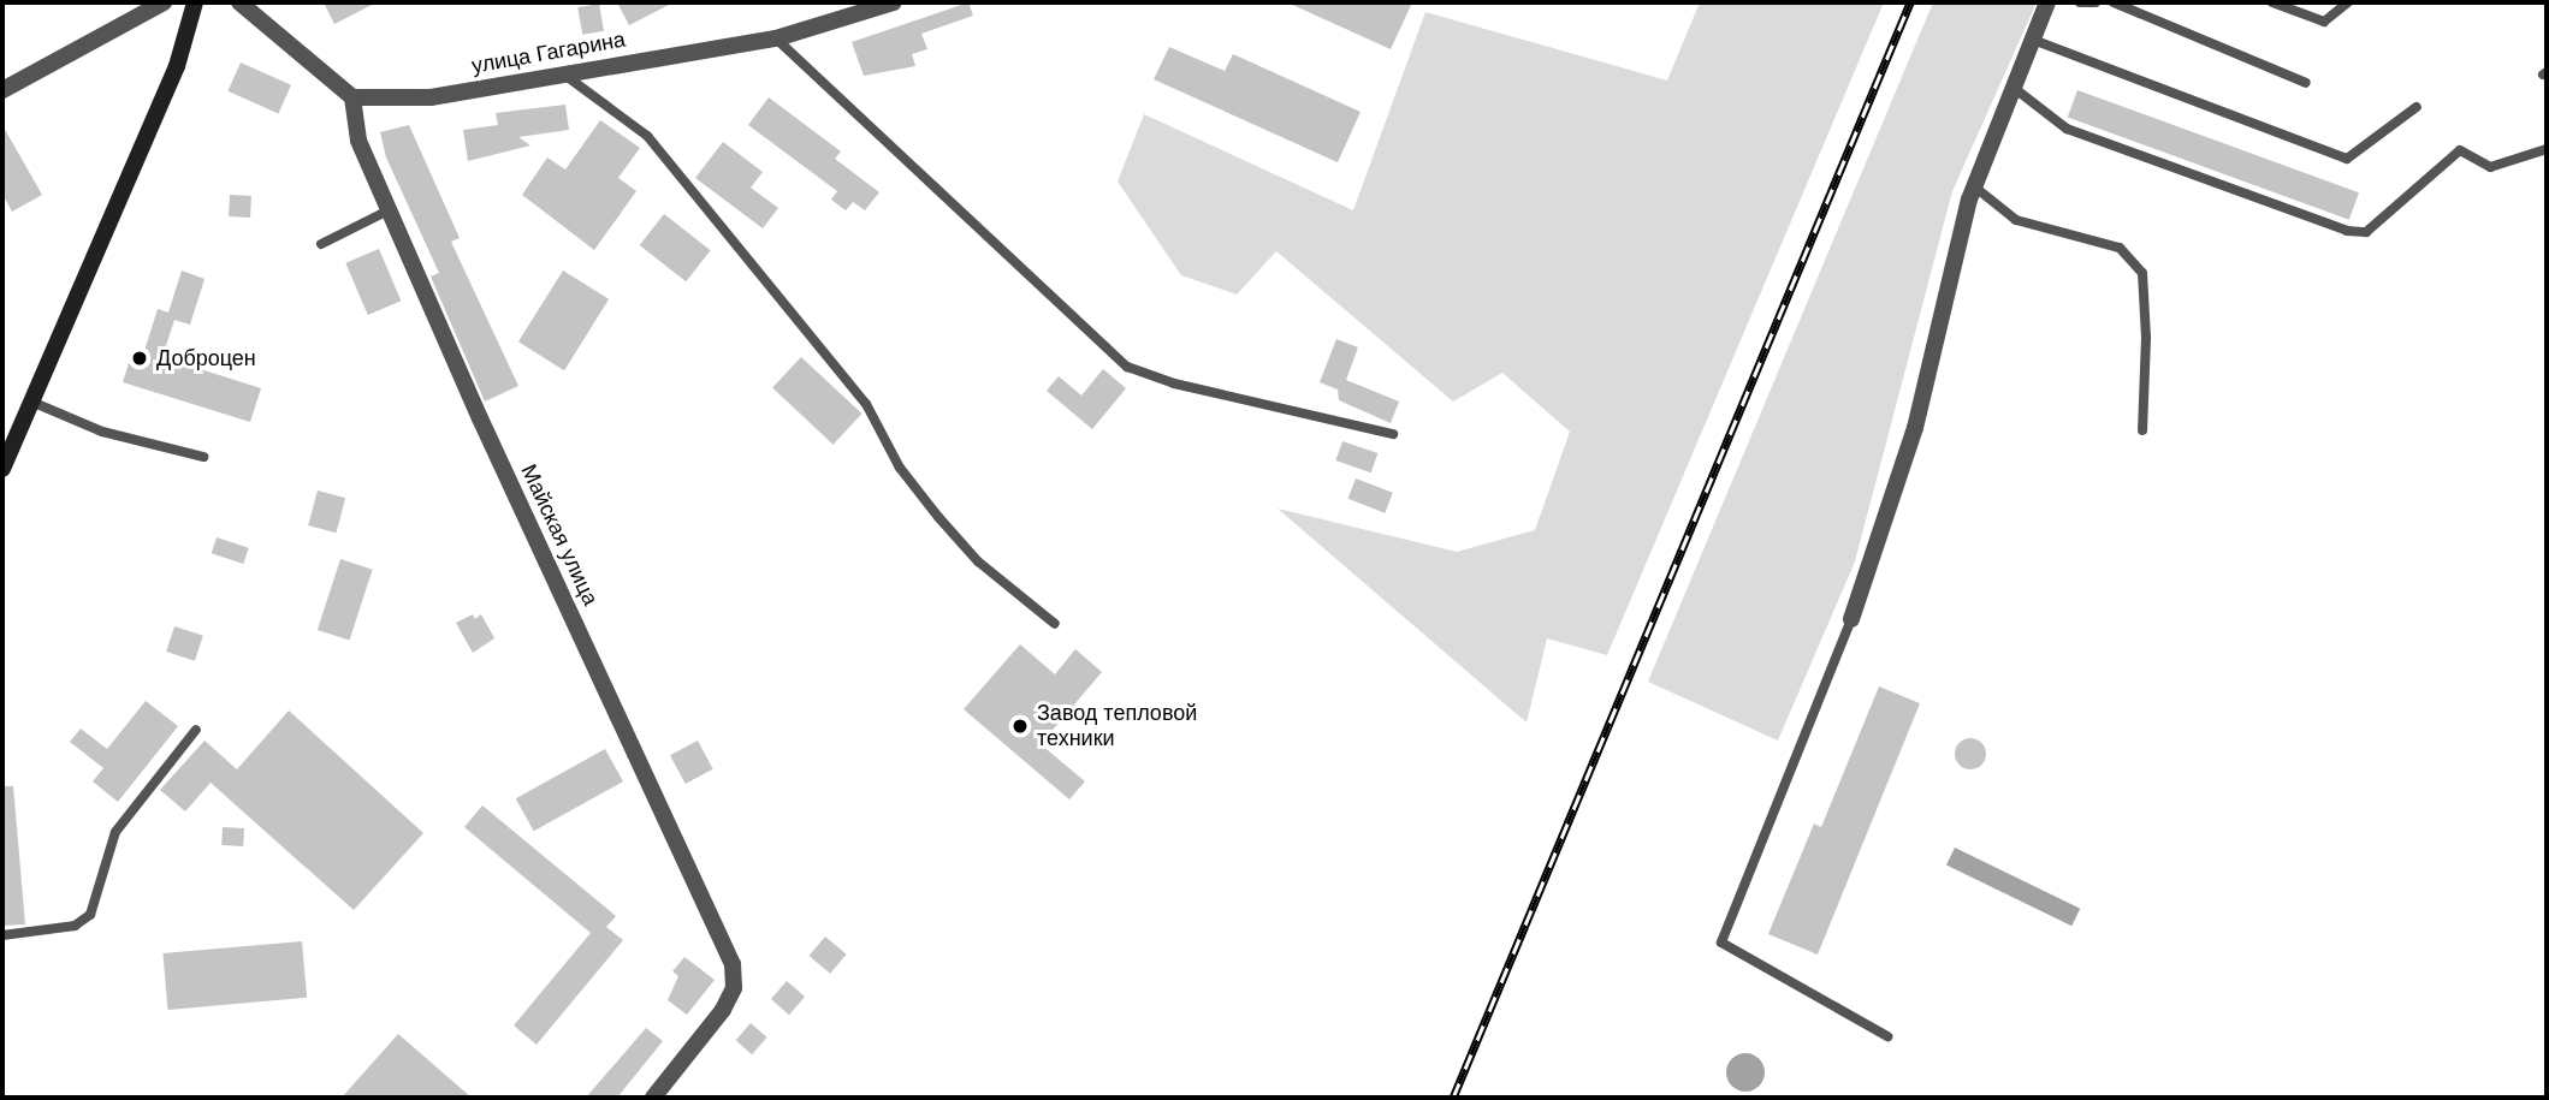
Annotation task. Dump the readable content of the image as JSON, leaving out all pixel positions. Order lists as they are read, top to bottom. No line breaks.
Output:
{"streets":{"street":["улица Гагарина","Майская улица"]},"crossings":[["улица Гагарина","Майская улица"]],"places":["Доброцен","Завод тепловой техники"]}
